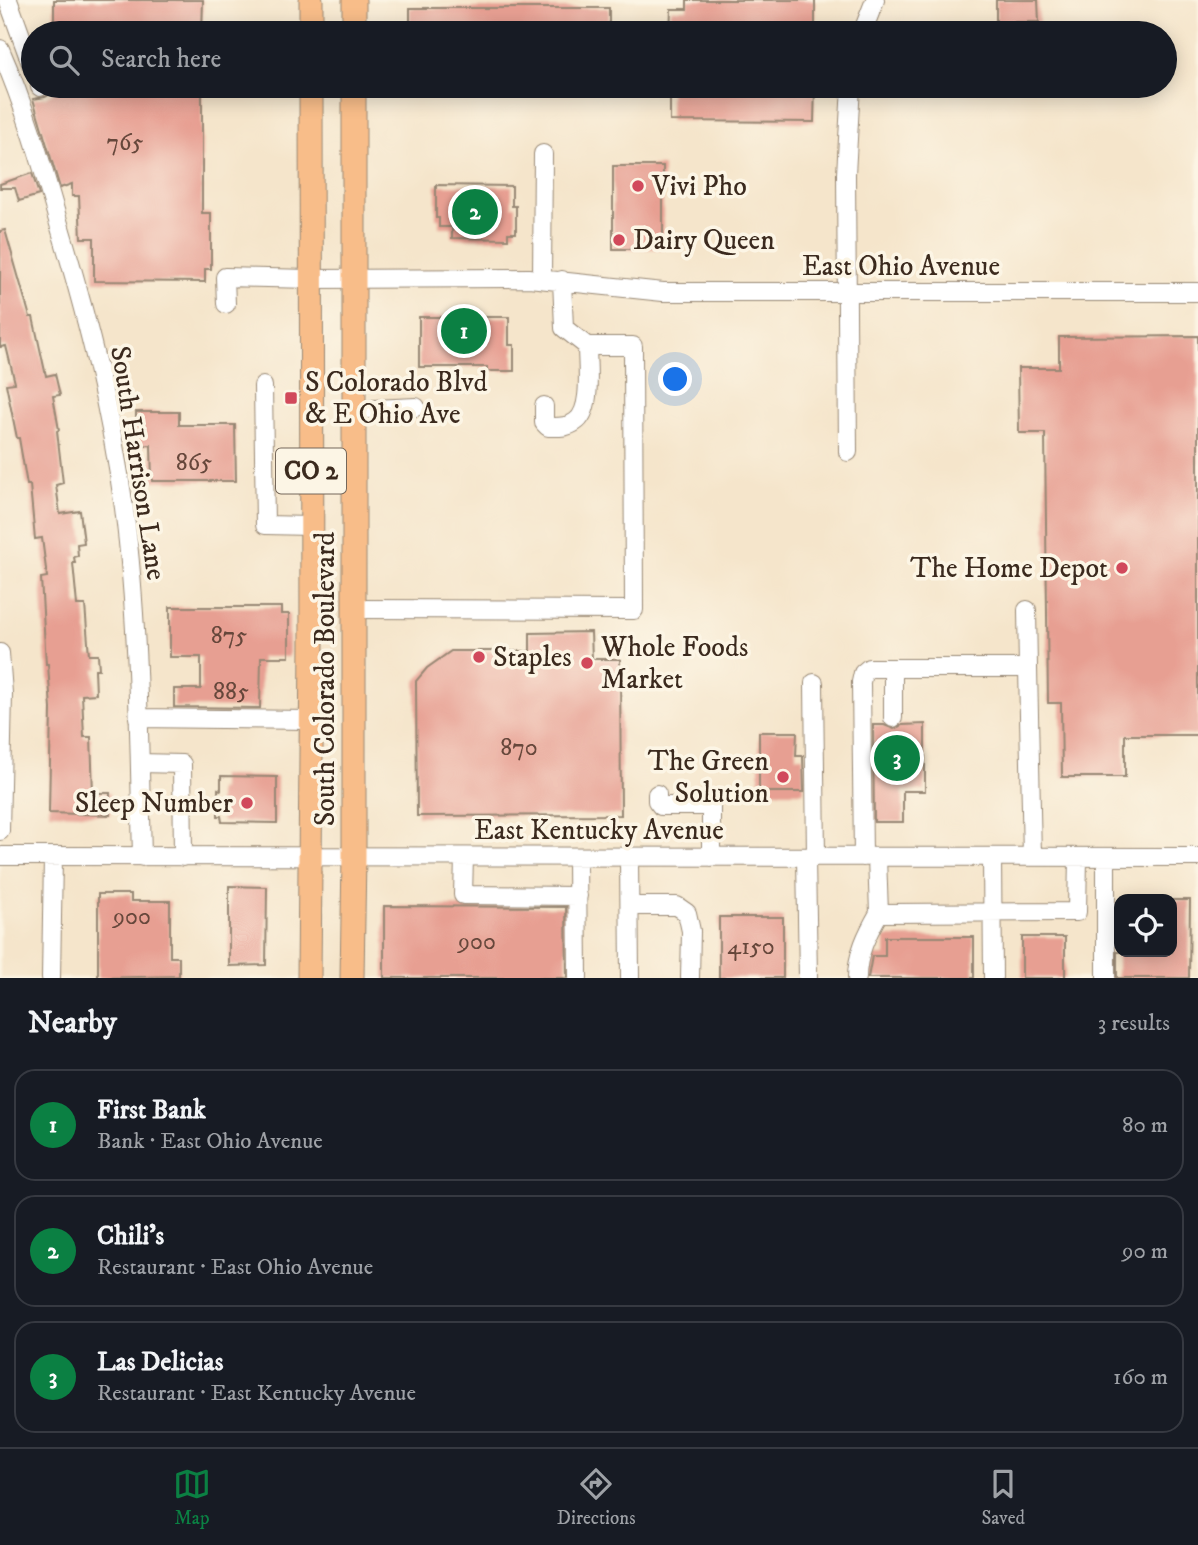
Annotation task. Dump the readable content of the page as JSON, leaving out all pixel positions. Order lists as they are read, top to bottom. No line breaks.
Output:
{"streets":{"main road":["CO 2","South Colorado Boulevard"],"street":["East Ohio Avenue","South Harrison Lane","East Kentucky Avenue"]},"crossings":[["East Ohio Avenue","South Colorado Boulevard"],["South Harrison Lane","East Kentucky Avenue"],["South Colorado Boulevard","East Kentucky Avenue"]],"places":{"other":["Vivi Pho","Dairy Queen","The Home Depot","Staples","Whole Foods Market","The Green Solution","Sleep Number"],"transit":["S Colorado Blvd & E Ohio Ave"]},"house_numbers":["765","865","875","885","870","900","900","4150"],"page":{"search":"Search here","pins":["2","1","3"],"heading":["Nearby","3 results"],"list":[{"mark":"1","name":"First Bank","note":"Bank · East Ohio Avenue","value":"80 m"},{"mark":"2","name":"Chili's","note":"Restaurant · East Ohio Avenue","value":"90 m"},{"mark":"3","name":"Las Delicias","note":"Restaurant · East Kentucky Avenue","value":"160 m"}],"nav":["Map","Directions","Saved"]}}
